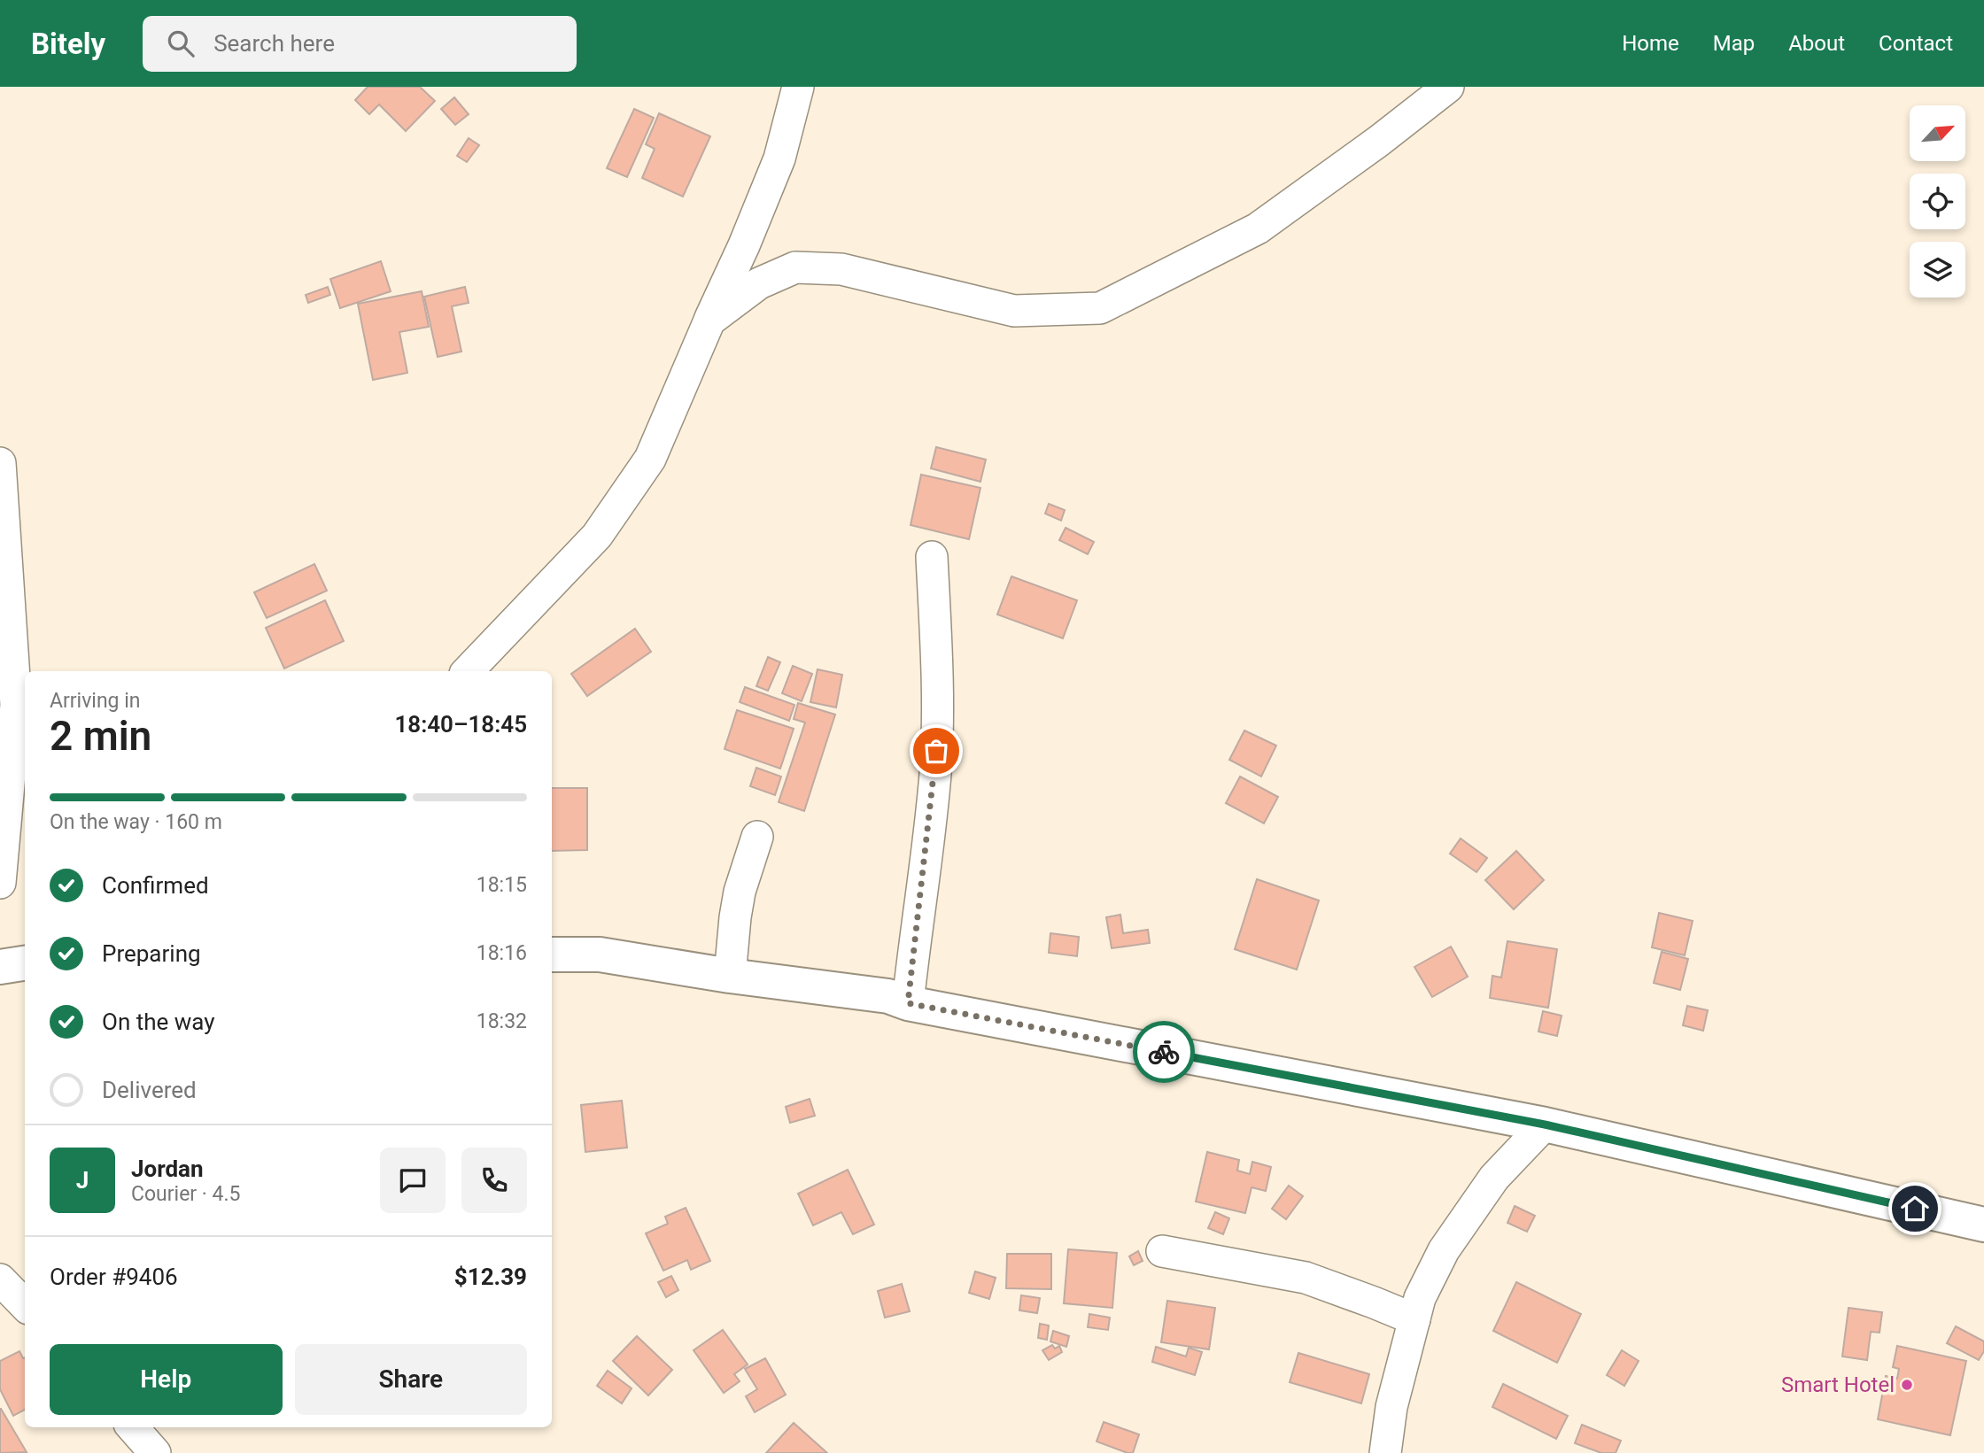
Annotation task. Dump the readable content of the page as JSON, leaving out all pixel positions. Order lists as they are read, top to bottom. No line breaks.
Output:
{"places":["Smart Hotel"],"north":"top right","page":{"header":"Bitely","search":"Search here","nav":["Home","Map","About","Contact"],"heading":["2 min","Arriving in","18:40–18:45"],"panel":["Jordan","Courier · 4.5","Order #9406","$12.39"],"bar":"On the way · 160 m","list":[["Confirmed","18:15"],["Preparing","18:16"],["On the way","18:32"],"Delivered"],"round":"J","buttons":["Help","Share"]}}
